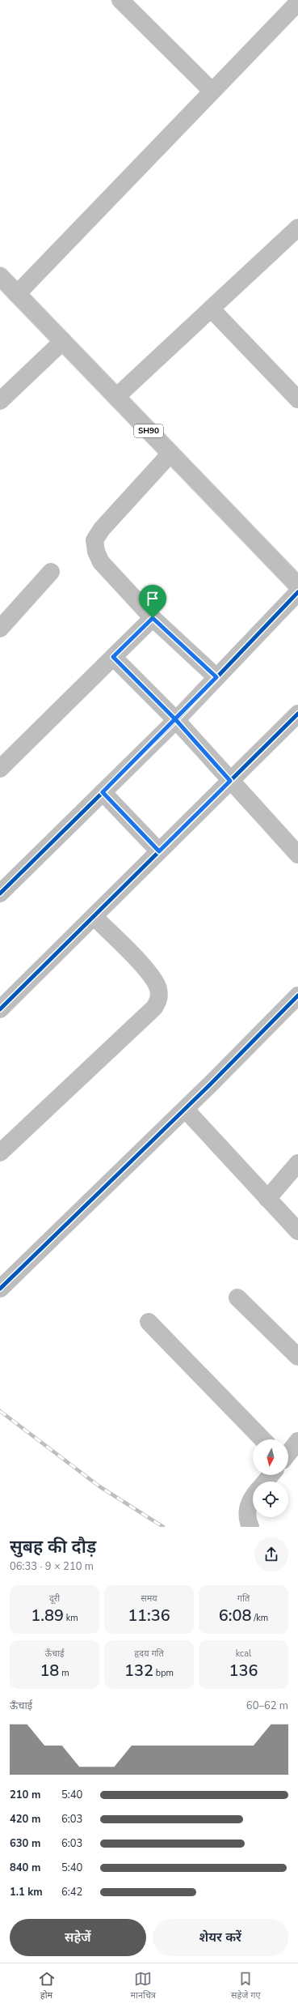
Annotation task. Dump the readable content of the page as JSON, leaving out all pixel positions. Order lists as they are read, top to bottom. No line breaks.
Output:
{"streets":{"street":["SH90"]},"north":"bottom","page":{"heading":["सुबह की दौड़","06:33 · 9 × 210 m"],"stats":[["दूरी","1.89 km"],["समय","11:36"],["गति","6:08 /km"],["ऊँचाई","18 m"],["हृदय गति","132 bpm"],["kcal","136"]],"chart":["ऊँचाई","60–62 m"],"list":[{"name":"210 m","note":"5:40"},{"name":"420 m","note":"6:03"},{"name":"630 m","note":"6:03"},{"name":"840 m","note":"5:40"},{"name":"1.1 km","note":"6:42"}],"buttons":["सहेजें","शेयर करें"],"tabs":["होम","मानचित्र","सहेजे गए"]}}
